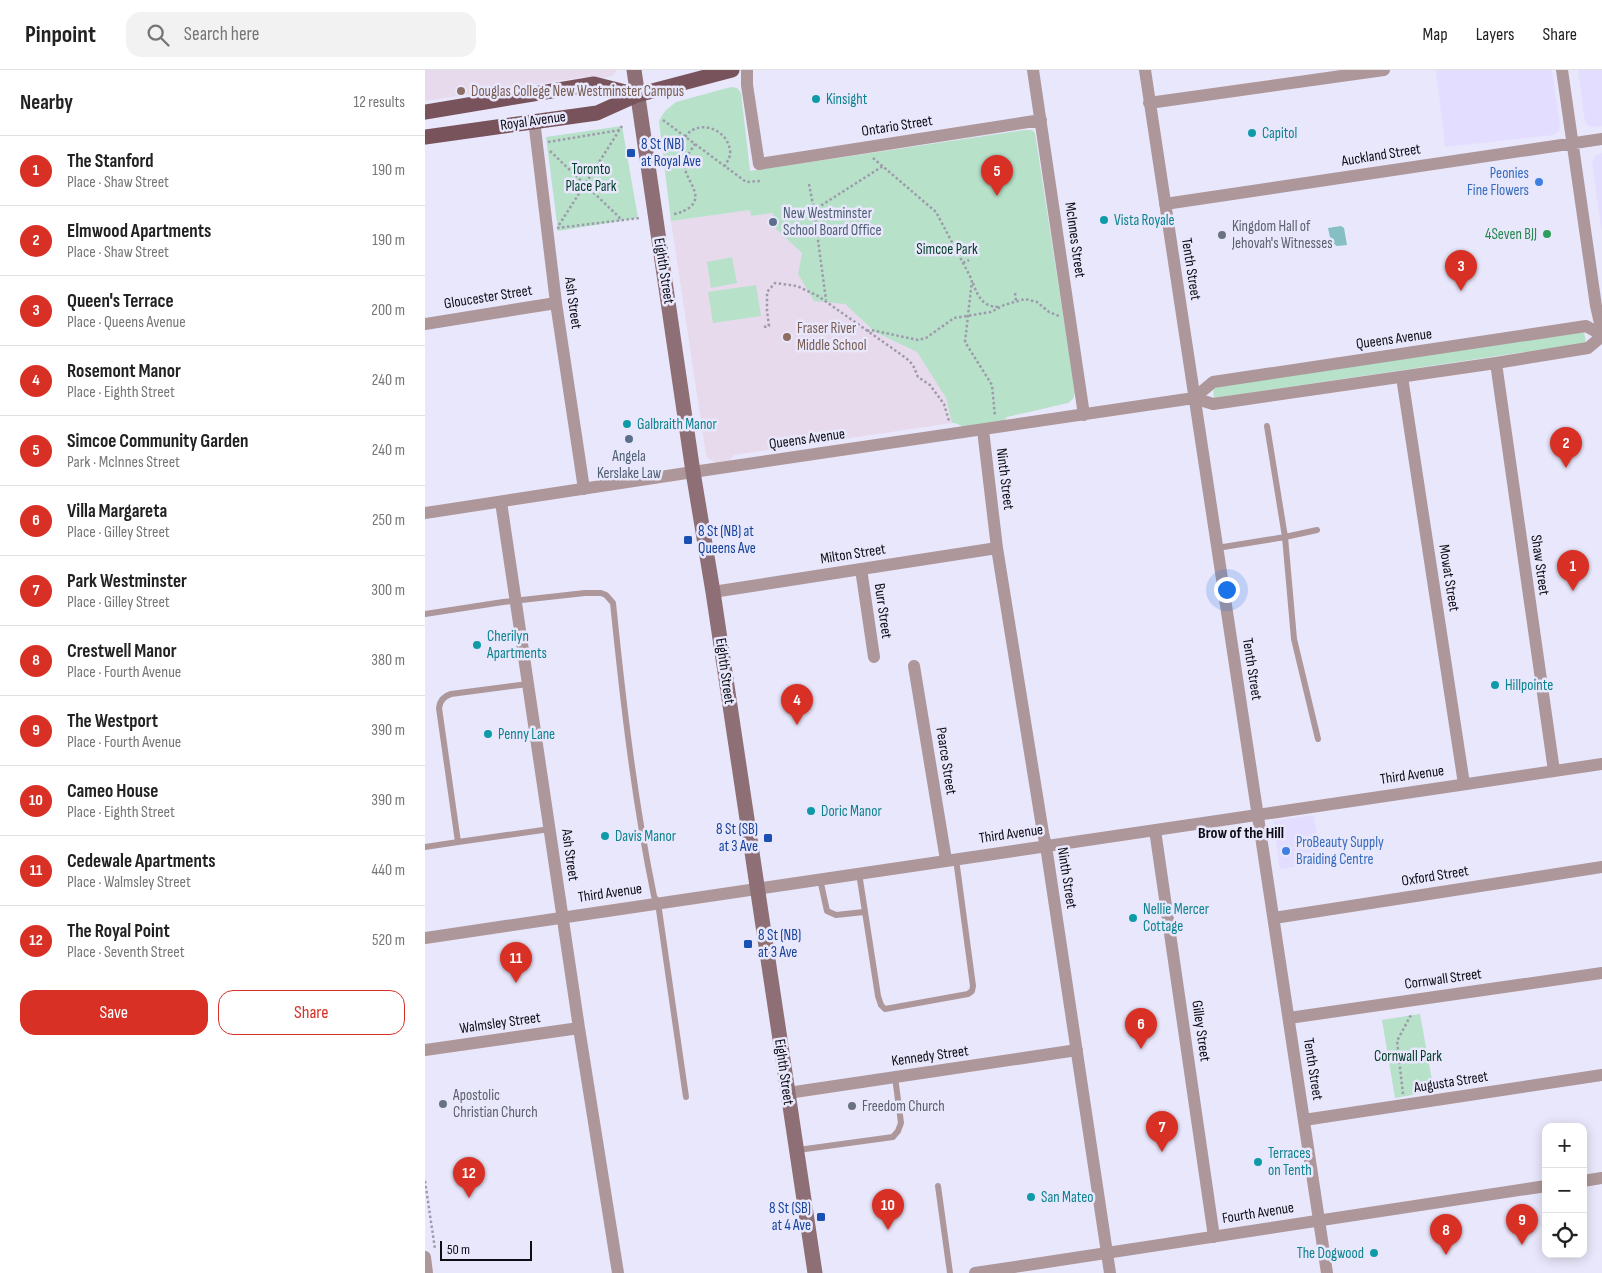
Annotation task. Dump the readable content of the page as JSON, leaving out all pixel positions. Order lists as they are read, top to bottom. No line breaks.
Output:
{"streets":{"main road":["Royal Avenue"],"street":["Ontario Street","Auckland Street","McInnes Street","Tenth Street","Eighth Street","Gloucester Street","Ash Street","Queens Avenue","Ninth Street","Milton Street","Shaw Street","Mowat Street","Burr Street","Pearce Street","Third Avenue","Oxford Street","Cornwall Street","Walmsley Street","Gilley Street","Kennedy Street","Augusta Street","Fourth Avenue"]},"crossings":[["Royal Avenue","Eighth Street"],["Royal Avenue","Ash Street"],["Ontario Street","McInnes Street"],["Auckland Street","Tenth Street"],["McInnes Street","Queens Avenue"],["Tenth Street","Queens Avenue"],["Tenth Street","Third Avenue"],["Tenth Street","Oxford Street"],["Tenth Street","Cornwall Street"],["Tenth Street","Augusta Street"],["Tenth Street","Fourth Avenue"],["Eighth Street","Queens Avenue"],["Eighth Street","Milton Street"],["Eighth Street","Third Avenue"],["Eighth Street","Kennedy Street"],["Gloucester Street","Ash Street"],["Ash Street","Queens Avenue"],["Ash Street","Third Avenue"],["Ash Street","Walmsley Street"],["Queens Avenue","Ninth Street"],["Queens Avenue","Shaw Street"],["Queens Avenue","Mowat Street"],["Ninth Street","Milton Street"],["Ninth Street","Third Avenue"],["Ninth Street","Kennedy Street"],["Ninth Street","Fourth Avenue"],["Milton Street","Burr Street"],["Shaw Street","Third Avenue"],["Mowat Street","Third Avenue"],["Pearce Street","Third Avenue"],["Third Avenue","Gilley Street"],["Gilley Street","Fourth Avenue"]],"districts":["Brow of the Hill"],"parks":["Toronto Place Park","Simcoe Park","Cornwall Park"],"places":{"other":["Douglas College New Westminster Campus","Kinsight","Capitol","Peonies Fine Flowers","Vista Royale","New Westminster School Board Office","4Seven BJJ","Kingdom Hall of Jehovah's Witnesses","Fraser River Middle School","Galbraith Manor","Angela Kerslake Law","Cherilyn Apartments","Hillpointe","Penny Lane","Doric Manor","Davis Manor","ProBeauty Supply Braiding Centre","Nellie Mercer Cottage","Apostolic Christian Church","Freedom Church","Terraces on Tenth","San Mateo","The Dogwood"],"transit":["8 St (NB) at Royal Ave","8 St (NB) at Queens Ave","8 St (SB) at 3 Ave","8 St (NB) at 3 Ave","8 St (SB) at 4 Ave"]},"scale_bar":"50 m","page":{"header":"Pinpoint","search":"Search here","nav":["Map","Layers","Share"],"heading":["Nearby","12 results"],"list":[{"mark":"1","name":"The Stanford","note":"Place · Shaw Street","value":"190 m"},{"mark":"2","name":"Elmwood Apartments","note":"Place · Shaw Street","value":"190 m"},{"mark":"3","name":"Queen's Terrace","note":"Place · Queens Avenue","value":"200 m"},{"mark":"4","name":"Rosemont Manor","note":"Place · Eighth Street","value":"240 m"},{"mark":"5","name":"Simcoe Community Garden","note":"Park · McInnes Street","value":"240 m"},{"mark":"6","name":"Villa Margareta","note":"Place · Gilley Street","value":"250 m"},{"mark":"7","name":"Park Westminster","note":"Place · Gilley Street","value":"300 m"},{"mark":"8","name":"Crestwell Manor","note":"Place · Fourth Avenue","value":"380 m"},{"mark":"9","name":"The Westport","note":"Place · Fourth Avenue","value":"390 m"},{"mark":"10","name":"Cameo House","note":"Place · Eighth Street","value":"390 m"},{"mark":"11","name":"Cedewale Apartments","note":"Place · Walmsley Street","value":"440 m"},{"mark":"12","name":"The Royal Point","note":"Place · Seventh Street","value":"520 m"}],"pins":["5","3","2","1","4","11","6","7","12","10","9","8"],"buttons":["Save","Share"],"map_buttons":["+","−"],"scale":"50 m"}}
